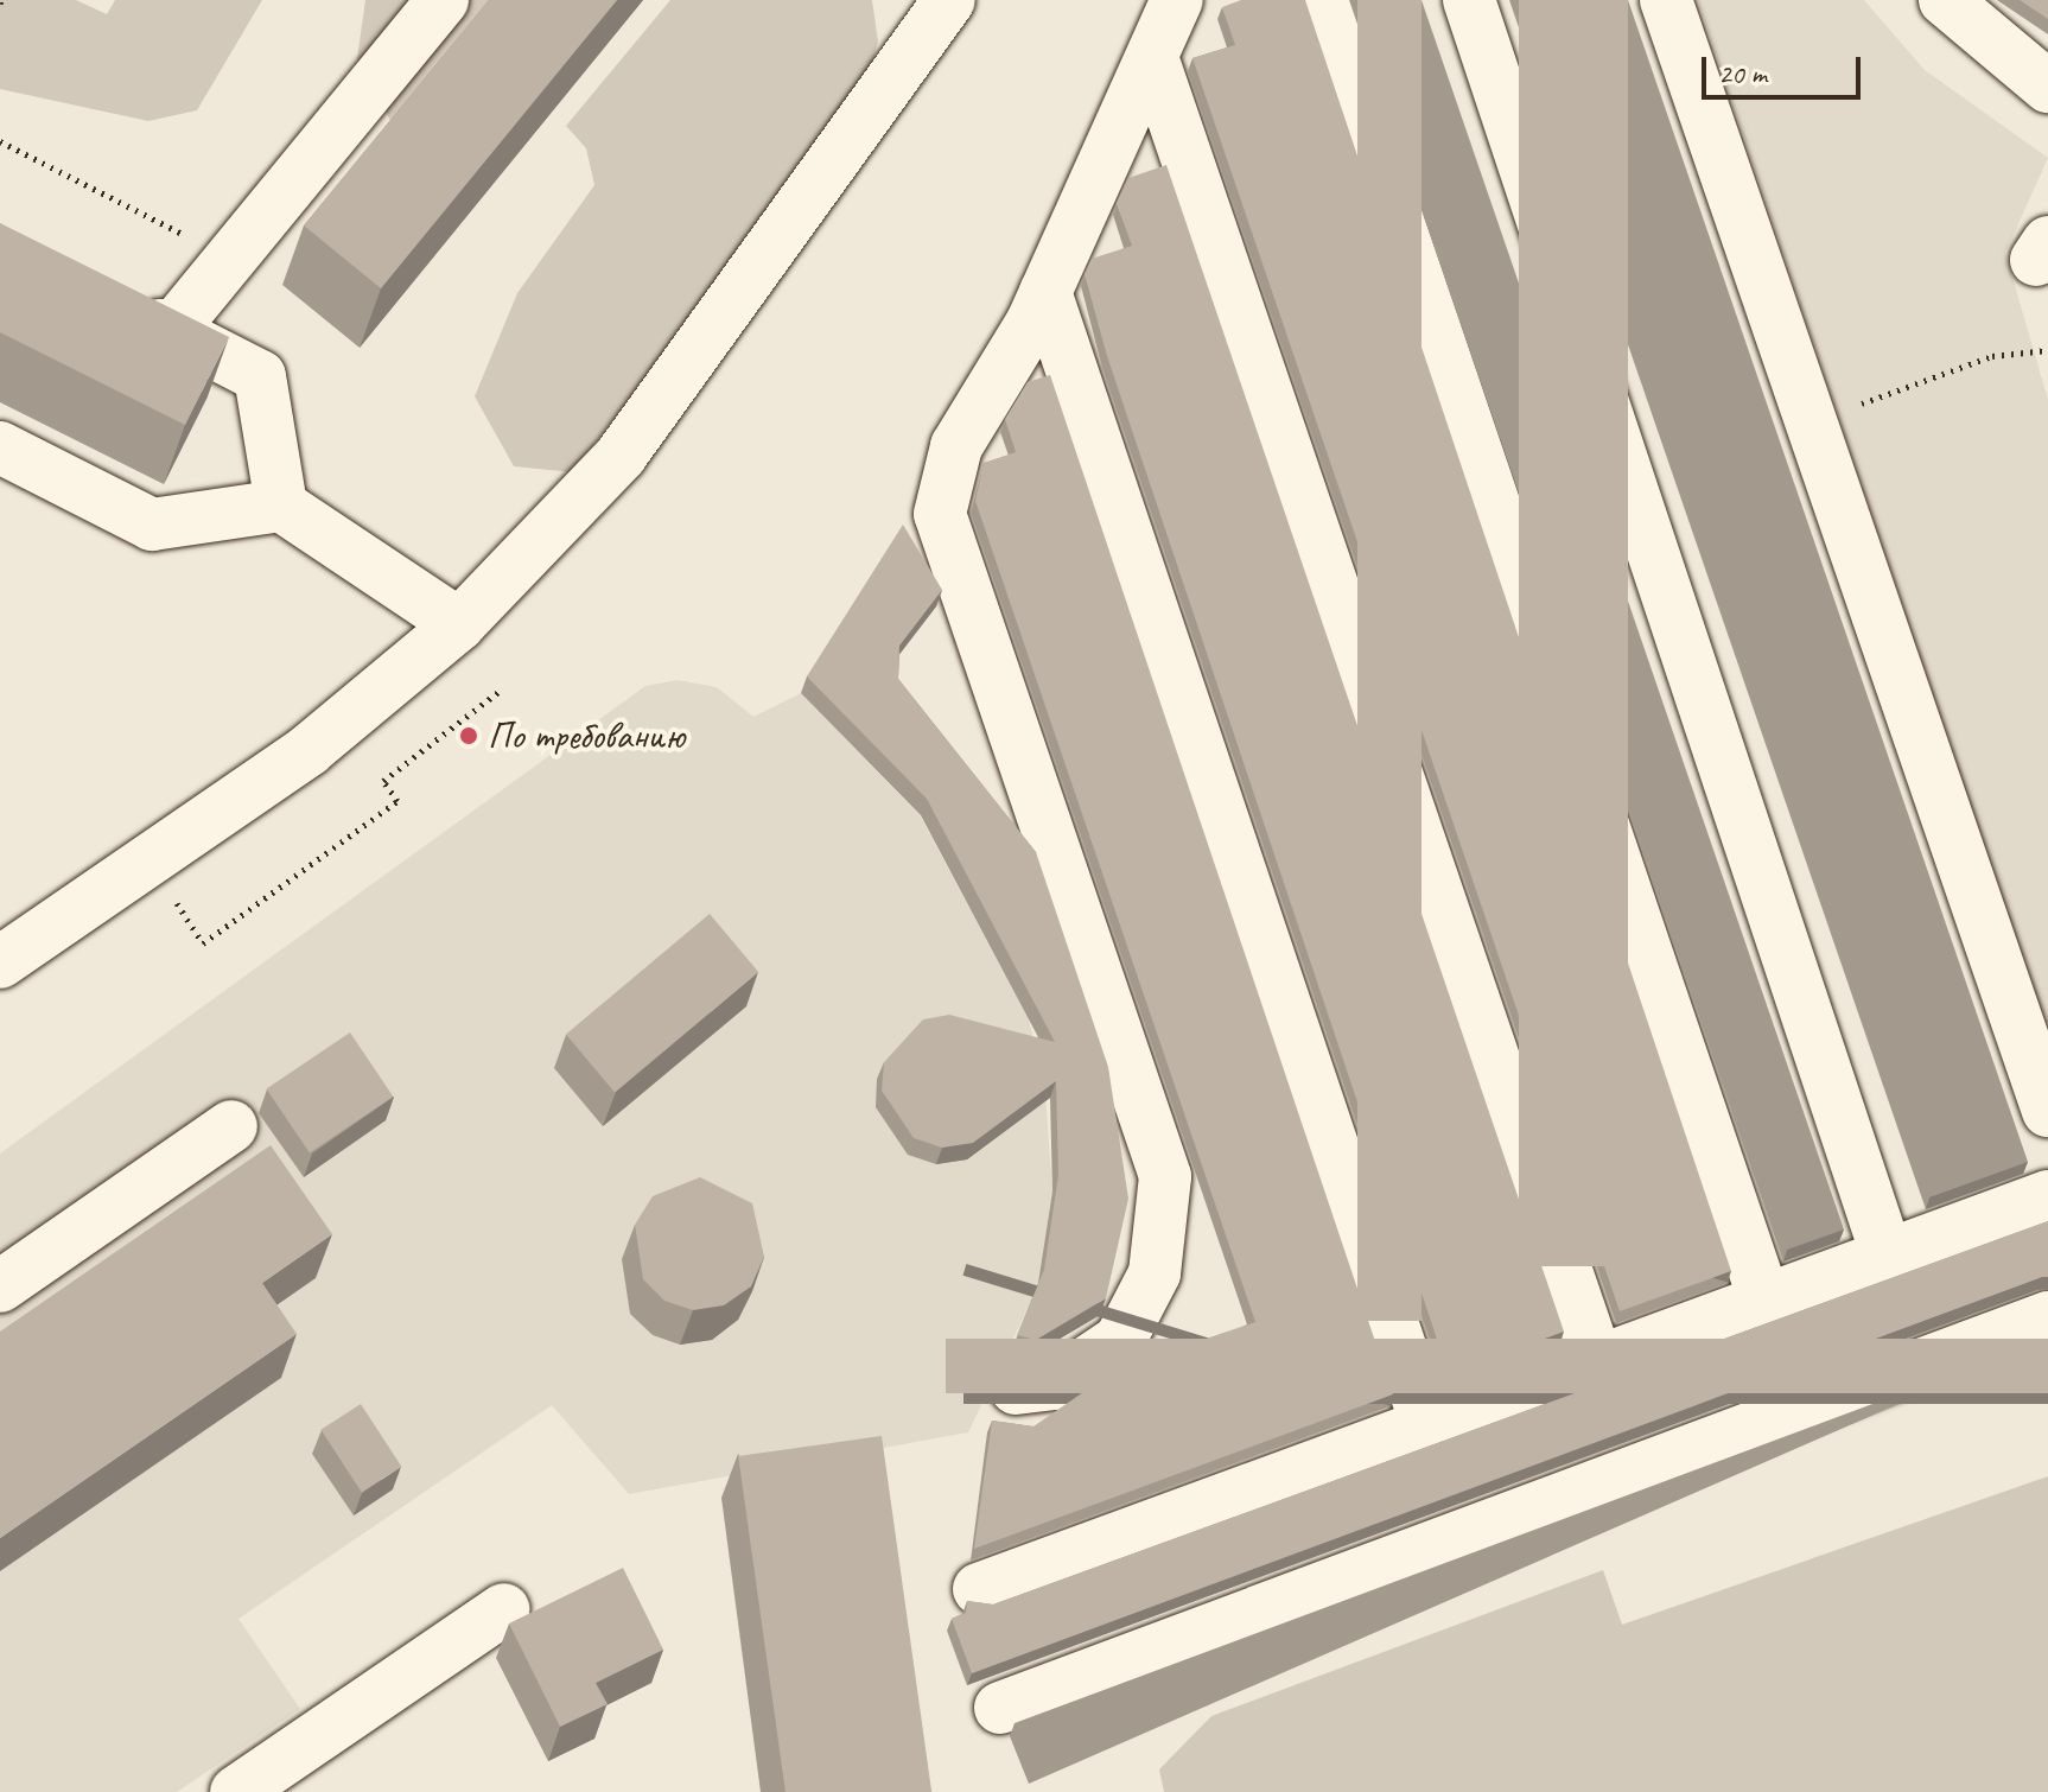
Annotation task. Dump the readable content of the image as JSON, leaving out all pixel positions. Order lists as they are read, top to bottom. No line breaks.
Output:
{"places":["По требованию"],"scale_bar":"20 m"}
